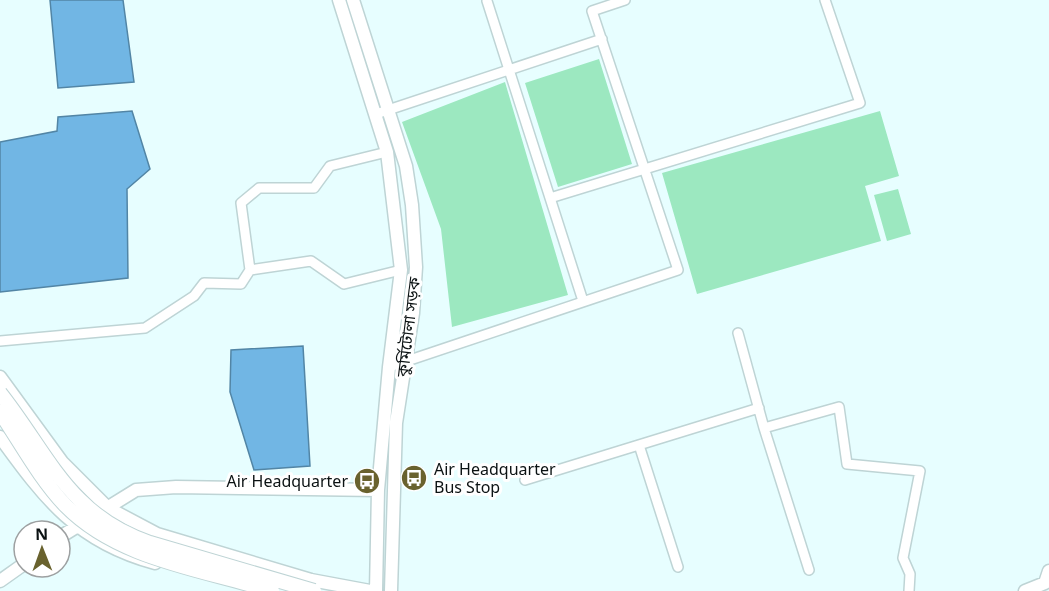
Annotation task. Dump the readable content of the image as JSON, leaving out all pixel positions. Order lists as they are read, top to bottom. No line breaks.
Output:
{"streets":{"main road":["কুর্মিটোলা সড়ক"]},"places":{"bus stop":["Air Headquarter Bus Stop","Air Headquarter"]},"north":"top"}
